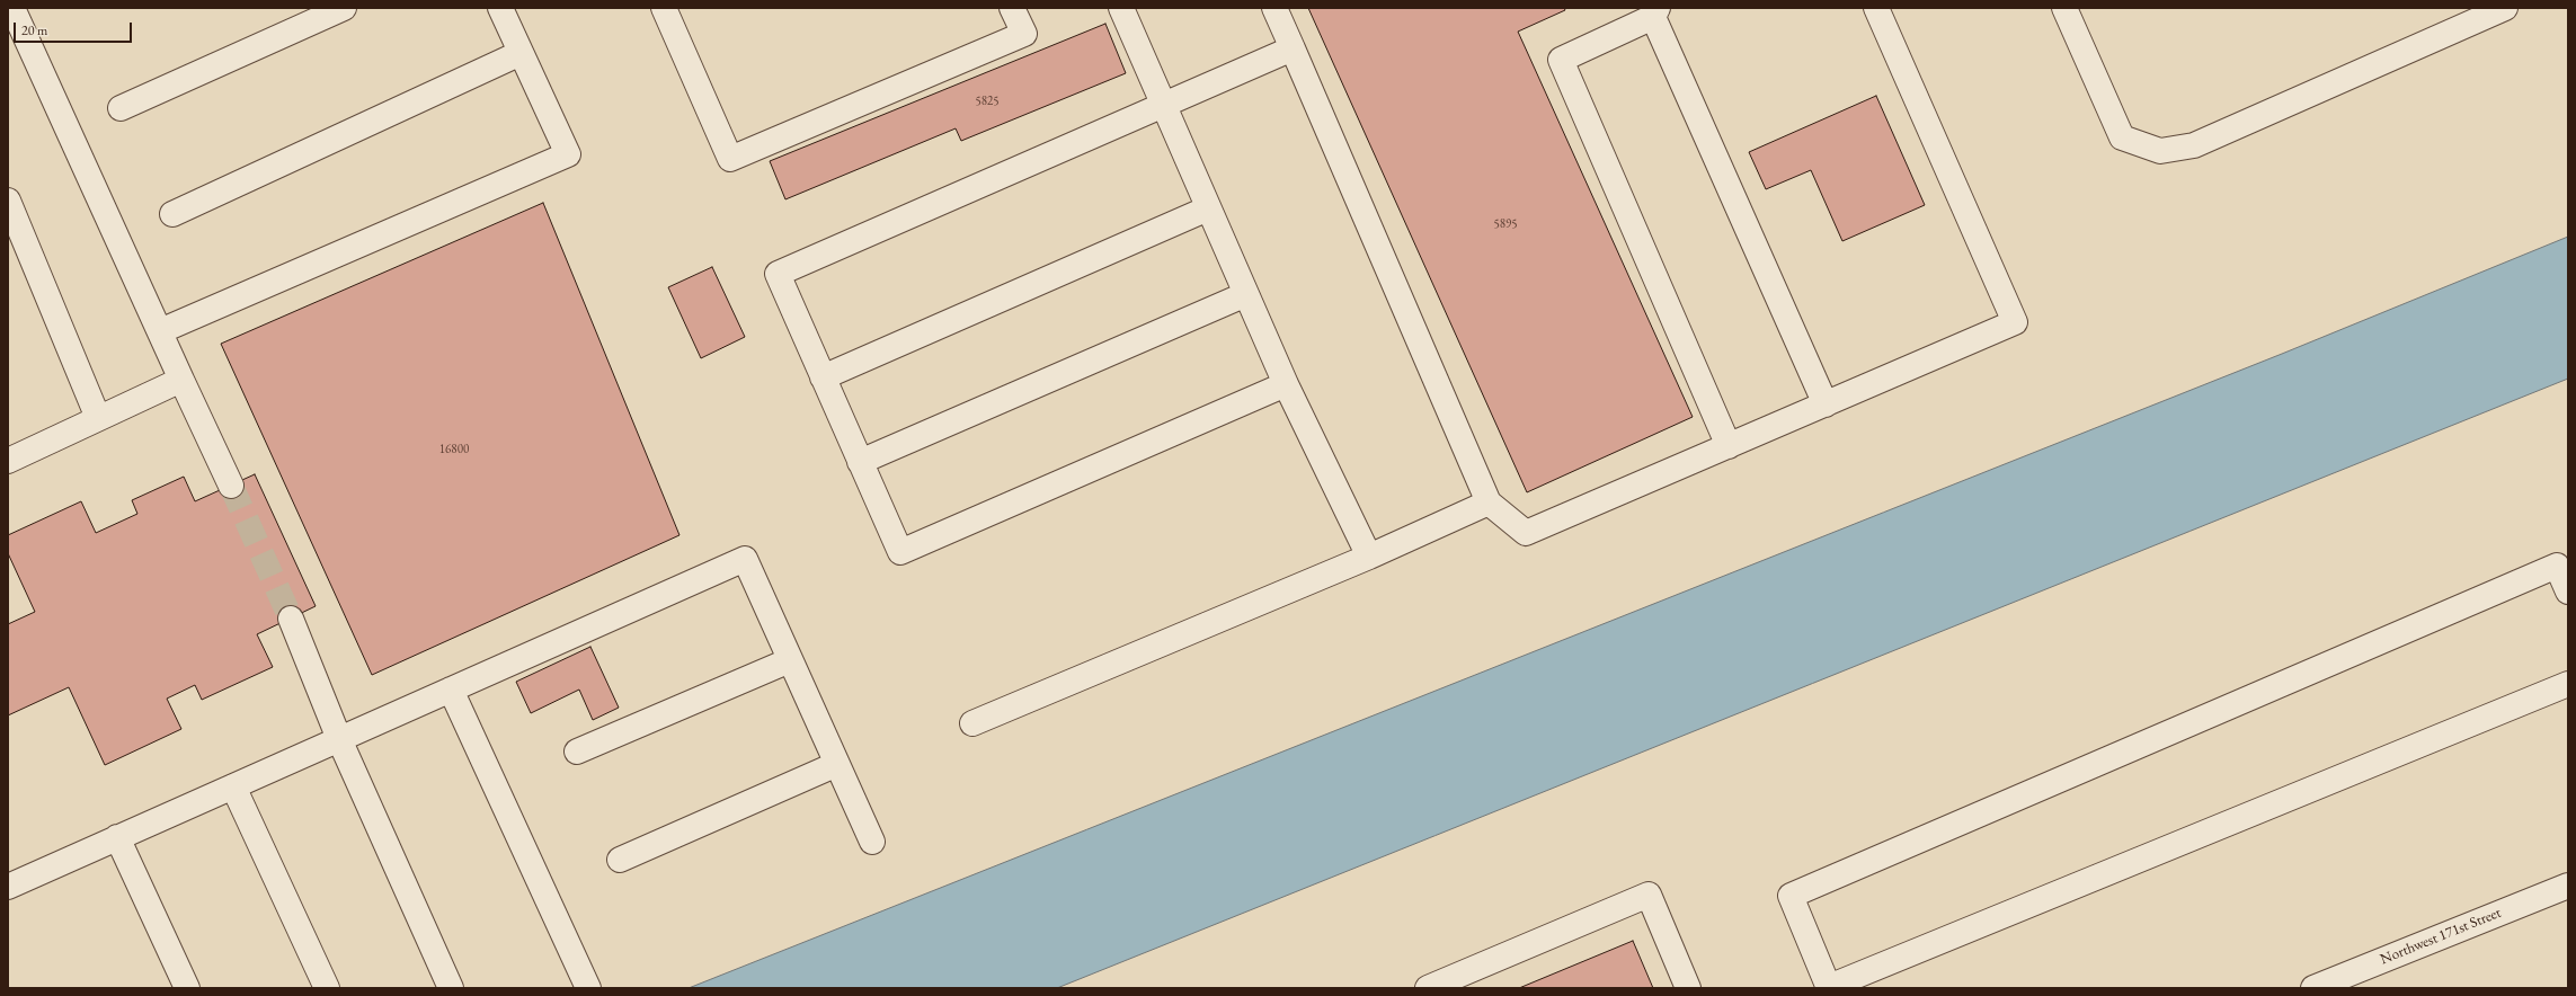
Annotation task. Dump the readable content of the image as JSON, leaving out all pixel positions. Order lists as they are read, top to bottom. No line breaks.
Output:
{"streets":{"street":["Northwest 171st Street"]},"house_numbers":["5825","5895","16800"],"scale_bar":"20 m"}
